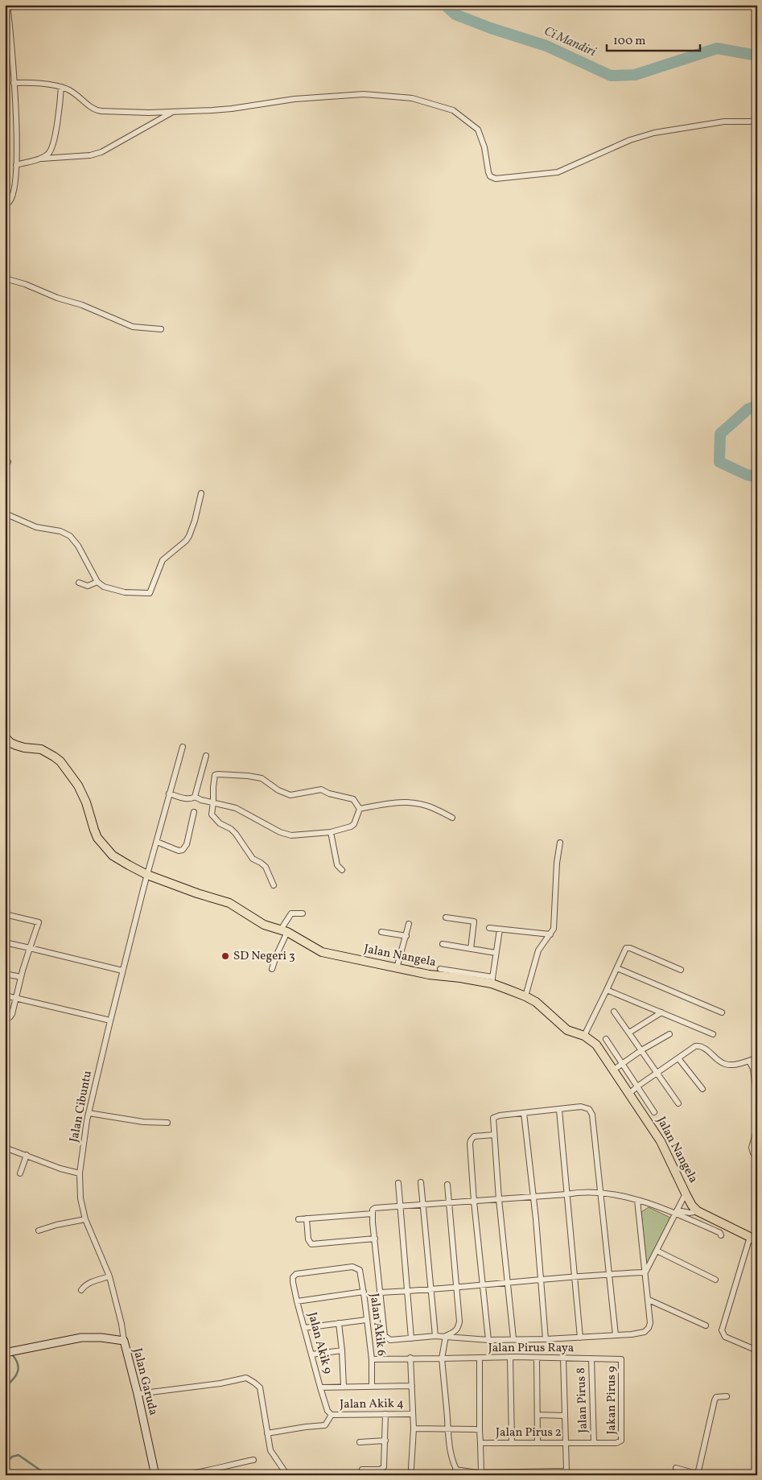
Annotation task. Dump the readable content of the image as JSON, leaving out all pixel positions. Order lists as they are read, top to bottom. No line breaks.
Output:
{"streets":{"main road":["Jalan Nangela"],"street":["Jalan Cibuntu","Jalan Akik 6","Jalan Akik 9","Jalan Pirus Raya","Jalan Garuda","Jalan Pirus 8","Jakan Pirus 9","Jalan Akik 4","Jalan Pirus 2"]},"crossings":[["Jalan Nangela","Jalan Cibuntu"],["Jalan Cibuntu","Jalan Garuda"],["Jalan Akik 6","Jalan Akik 9"],["Jalan Akik 6","Jalan Pirus Raya"],["Jalan Akik 9","Jalan Akik 4"],["Jalan Pirus Raya","Jalan Pirus 8"],["Jalan Pirus Raya","Jakan Pirus 9"],["Jalan Pirus 8","Jalan Pirus 2"],["Jakan Pirus 9","Jalan Pirus 2"]],"water":["Ci Mandiri"],"places":["SD Negeri 3"],"scale_bar":"100 m"}
